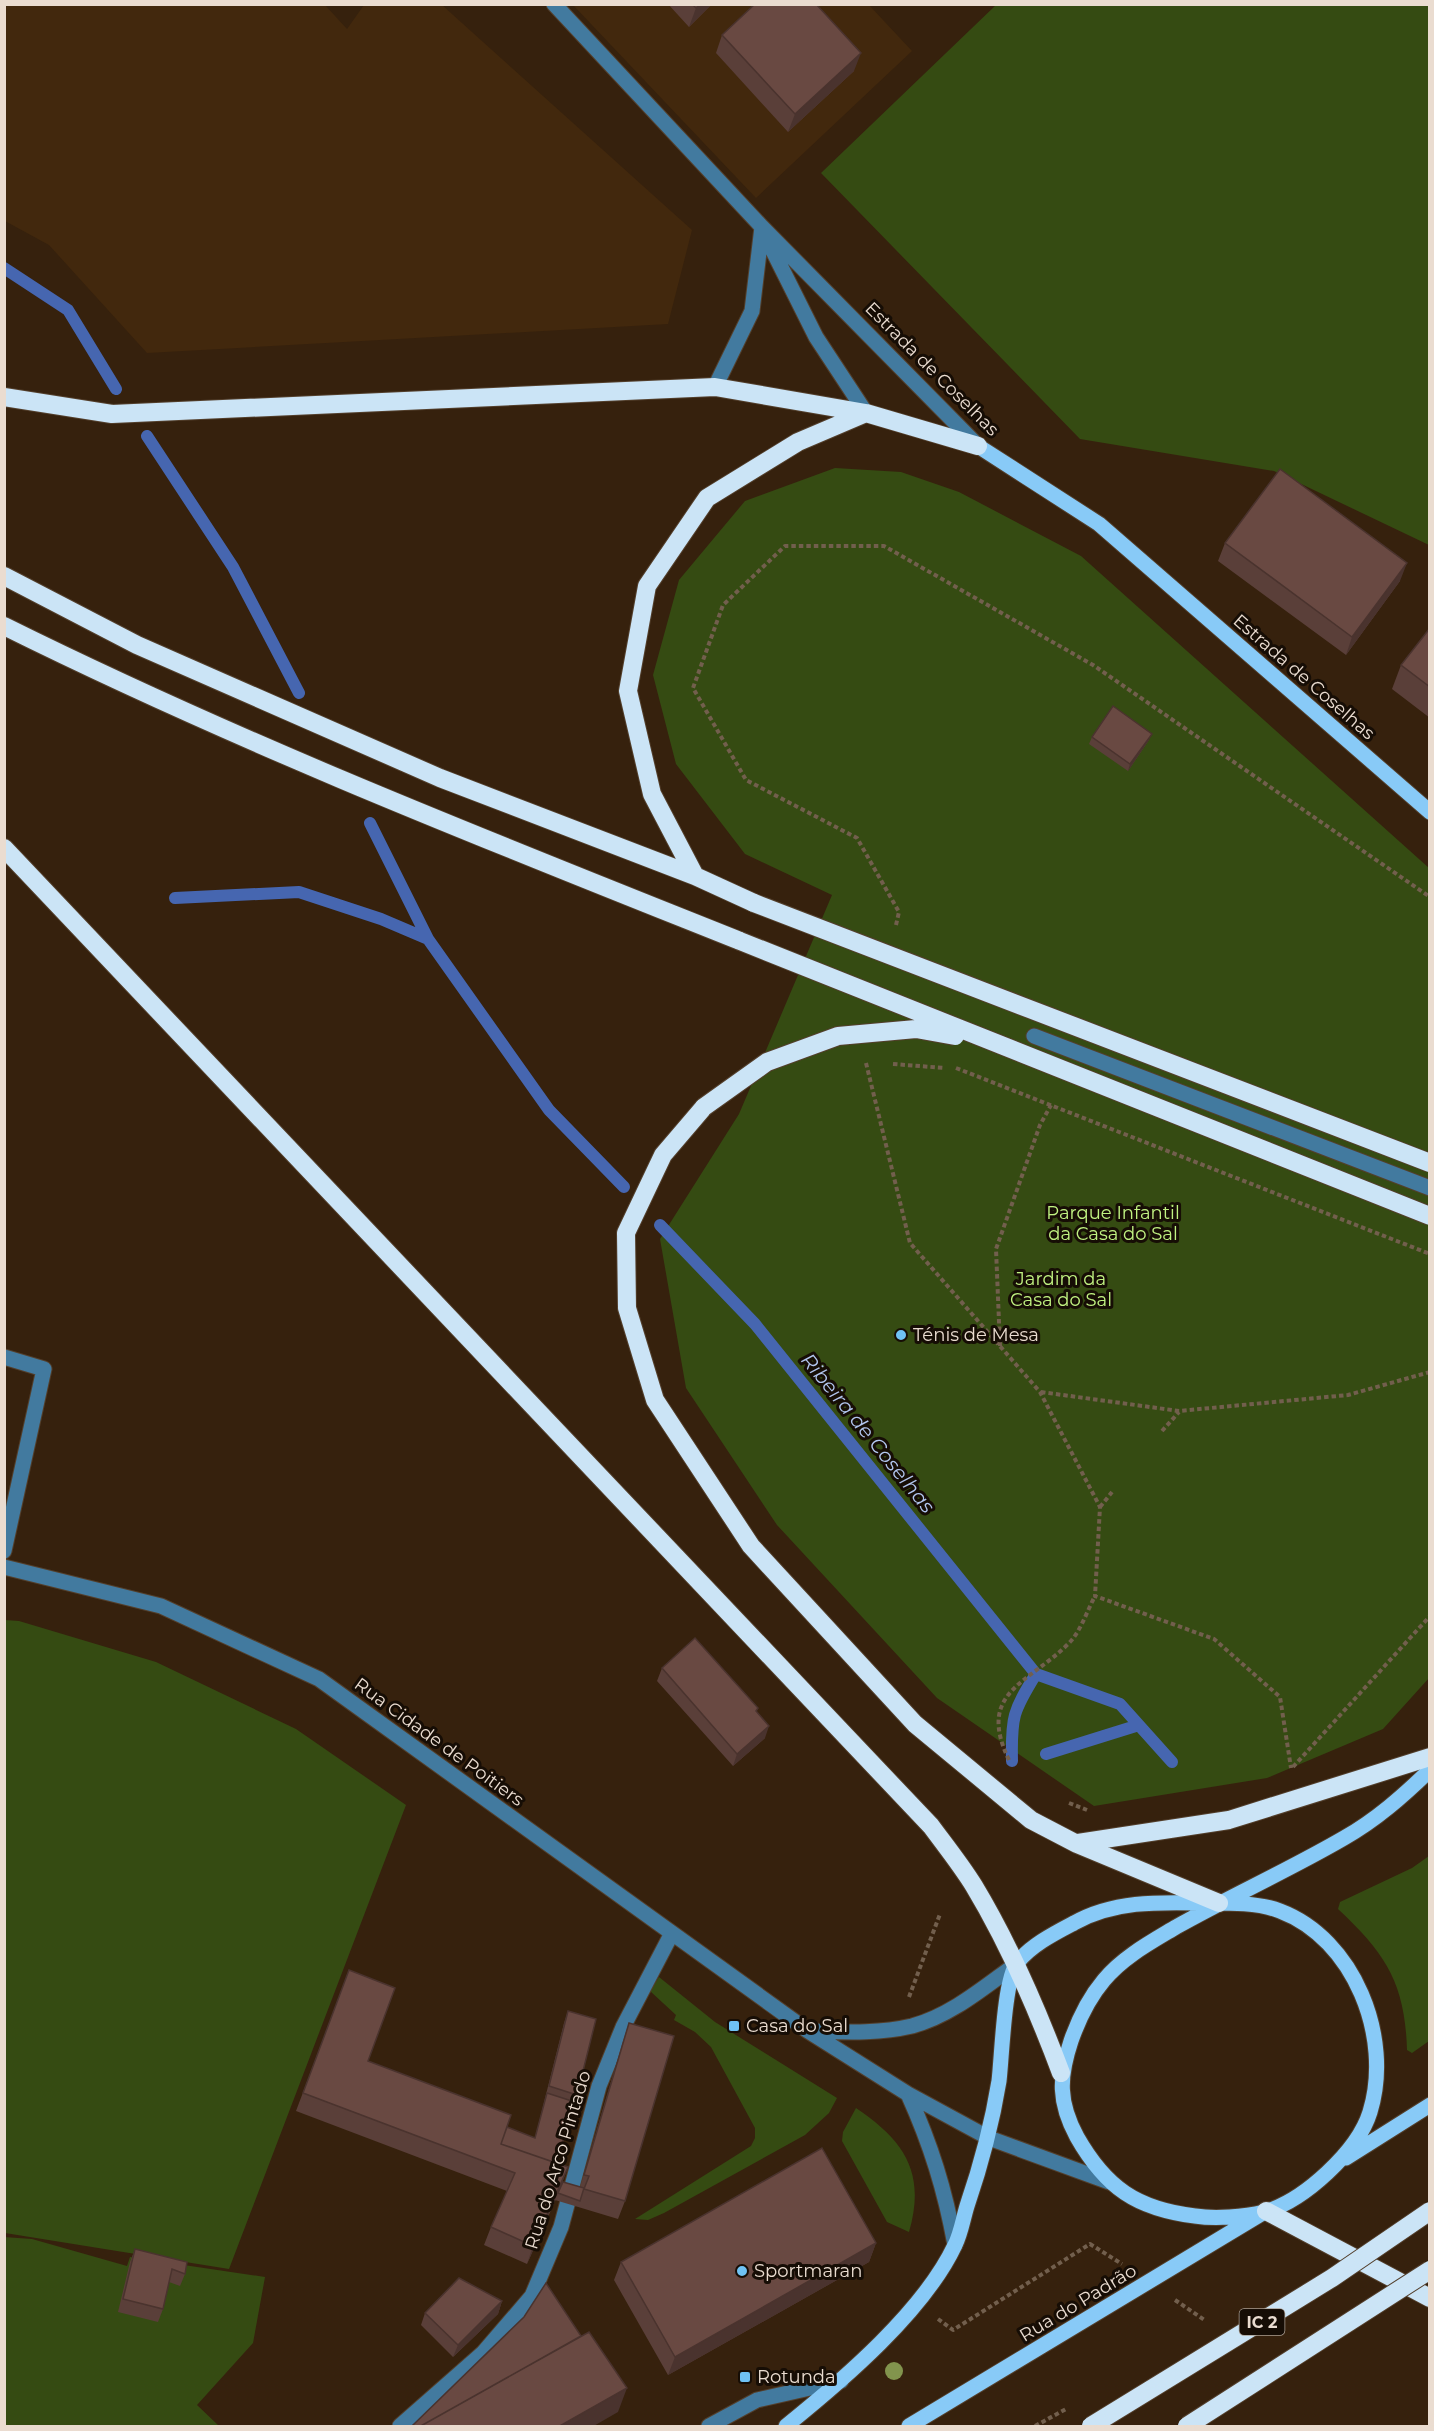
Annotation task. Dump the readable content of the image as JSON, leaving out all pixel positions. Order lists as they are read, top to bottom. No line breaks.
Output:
{"streets":{"highway":["IC 2"],"main road":["Estrada de Coselhas","Rua do Padrão"],"street":["Rua Cidade de Poitiers","Rua do Arco Pintado"]},"crossings":[["Rua Cidade de Poitiers","Rua do Arco Pintado"]],"water":["Ribeira de Coselhas"],"parks":["Parque Infantil da Casa do Sal","Jardim da Casa do Sal"],"places":{"other":["Ténis de Mesa","Sportmaran"],"transit":["Casa do Sal","Rotunda"]}}
